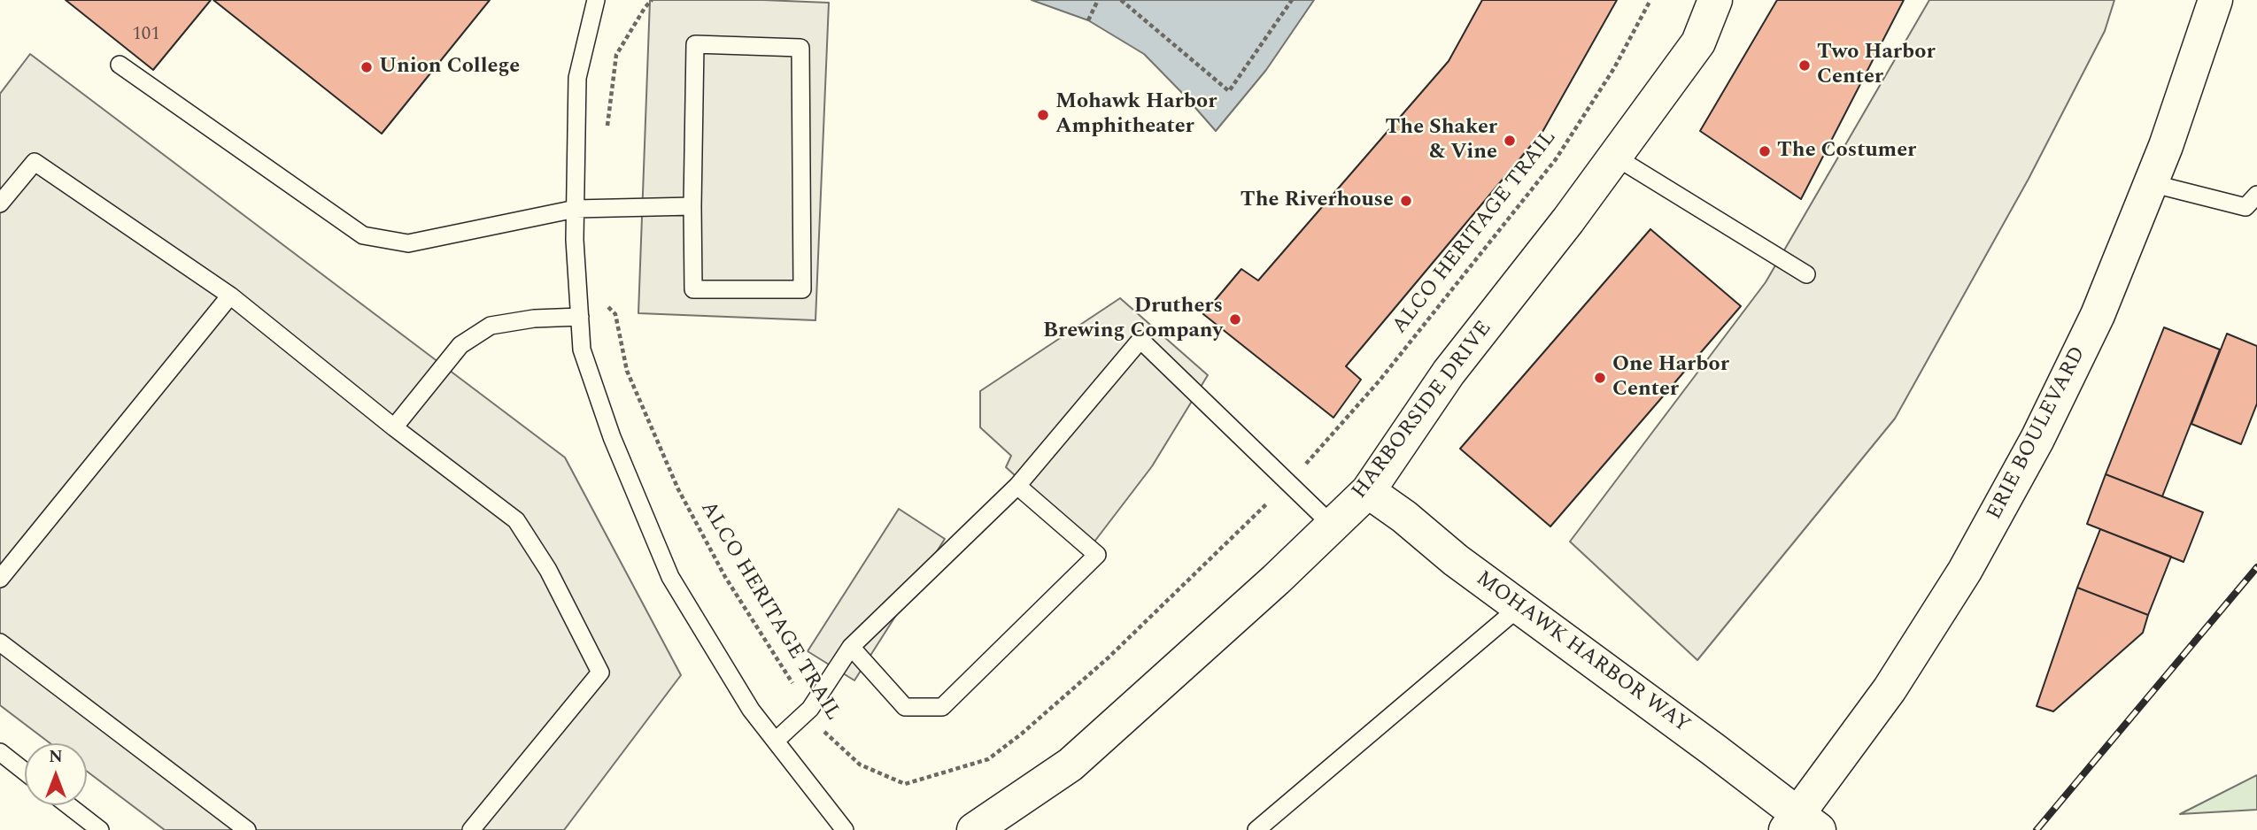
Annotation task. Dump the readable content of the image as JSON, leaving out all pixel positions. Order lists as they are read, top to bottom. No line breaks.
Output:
{"streets":{"main road":["HARBORSIDE DRIVE","ERIE BOULEVARD","MOHAWK HARBOR WAY"],"path":["ALCO HERITAGE TRAIL"]},"crossings":[["HARBORSIDE DRIVE","MOHAWK HARBOR WAY"],["ERIE BOULEVARD","MOHAWK HARBOR WAY"]],"places":["Two Harbor Center","Union College","Mohawk Harbor Amphitheater","The Shaker & Vine","The Costumer","The Riverhouse","Druthers Brewing Company","One Harbor Center"],"house_numbers":["101"],"north":"top"}
